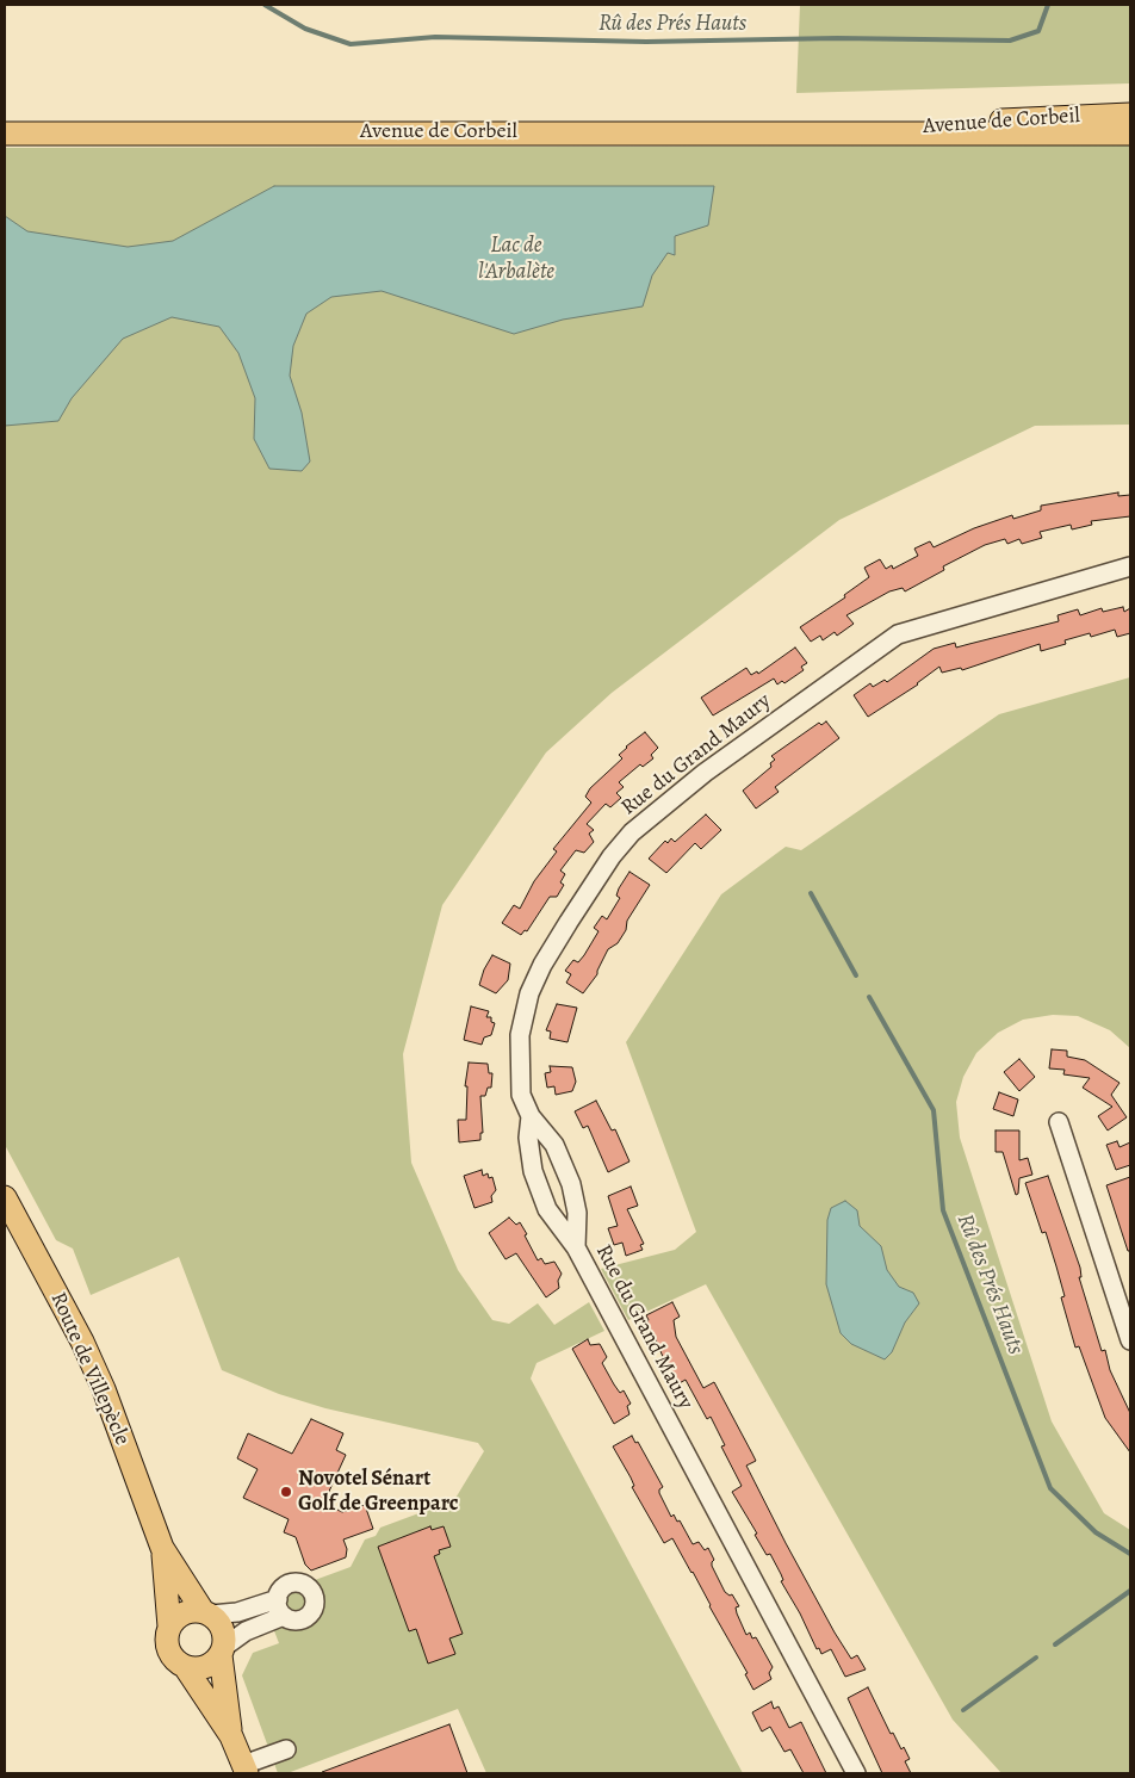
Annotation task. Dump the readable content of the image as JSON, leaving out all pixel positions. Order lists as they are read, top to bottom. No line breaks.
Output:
{"streets":{"main road":["Avenue de Corbeil","Route de Villepècle"],"street":["Rue du Grand Maury"]},"water":["Rû des Prés Hauts","Lac de l'Arbalète"],"places":["Novotel Sénart Golf de Greenparc"]}
